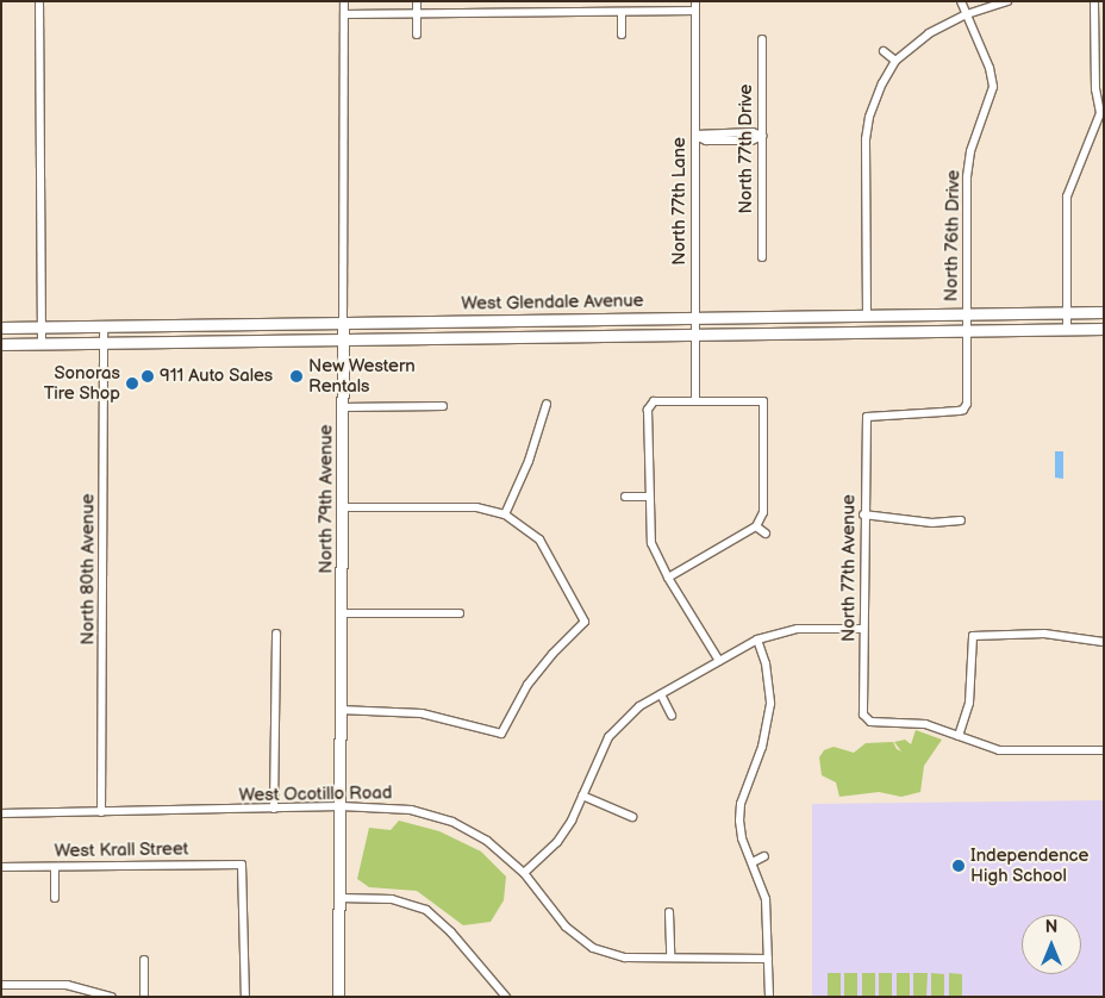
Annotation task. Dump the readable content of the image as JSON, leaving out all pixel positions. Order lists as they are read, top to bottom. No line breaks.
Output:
{"streets":{"main road":["West Glendale Avenue","North 79th Avenue"],"street":["North 77th Drive","North 77th Lane","North 76th Drive","North 77th Avenue","North 80th Avenue","West Ocotillo Road","West Krall Street"]},"crossings":[["North 77th Lane","West Glendale Avenue"],["North 76th Drive","West Glendale Avenue"],["North 76th Drive","North 77th Avenue"],["West Glendale Avenue","North 79th Avenue"],["West Glendale Avenue","North 80th Avenue"],["North 79th Avenue","West Ocotillo Road"],["North 80th Avenue","West Ocotillo Road"]],"places":["911 Auto Sales","New Western Rentals","Sonoras Tire Shop","Independence High School"],"north":"top"}
